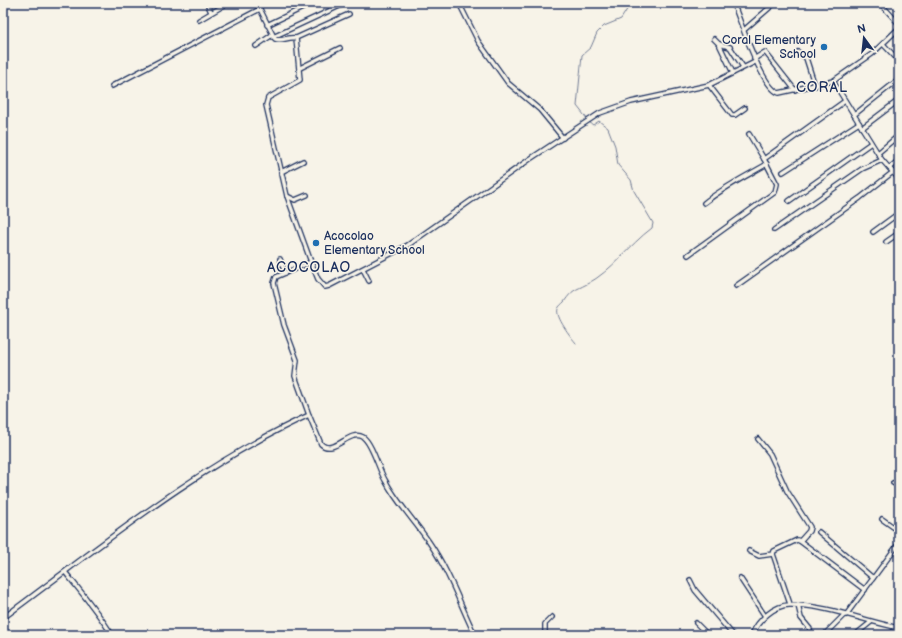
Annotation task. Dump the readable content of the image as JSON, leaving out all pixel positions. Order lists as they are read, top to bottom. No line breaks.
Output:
{"districts":["CORAL","ACOCOLAO"],"places":["Coral Elementary School","Acocolao Elementary School"],"north":"top"}
